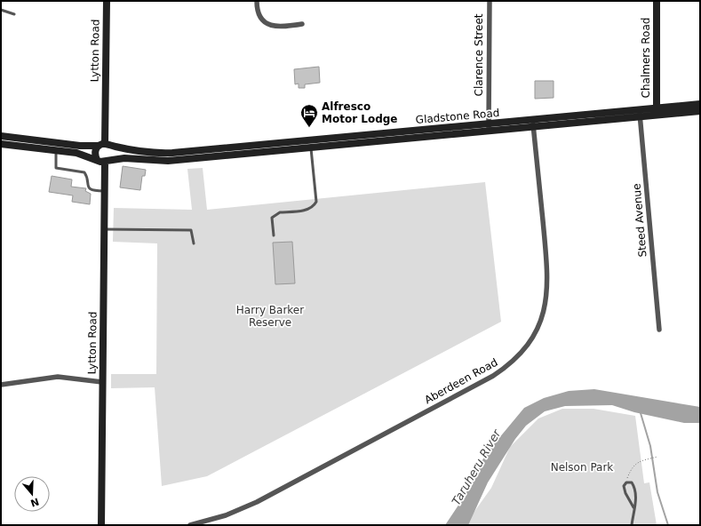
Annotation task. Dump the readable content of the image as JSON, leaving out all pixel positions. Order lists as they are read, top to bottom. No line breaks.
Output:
{"streets":{"main road":["Lytton Road","Chalmers Road","Gladstone Road"],"street":["Clarence Street","Steed Avenue","Aberdeen Road"]},"crossings":[["Lytton Road","Gladstone Road"],["Clarence Street","Gladstone Road"],["Chalmers Road","Gladstone Road"],["Gladstone Road","Steed Avenue"],["Gladstone Road","Aberdeen Road"]],"water":["Taruheru River"],"parks":["Harry Barker Reserve","Nelson Park"],"places":{"hotel":["Alfresco Motor Lodge"]},"north":"bottom"}
